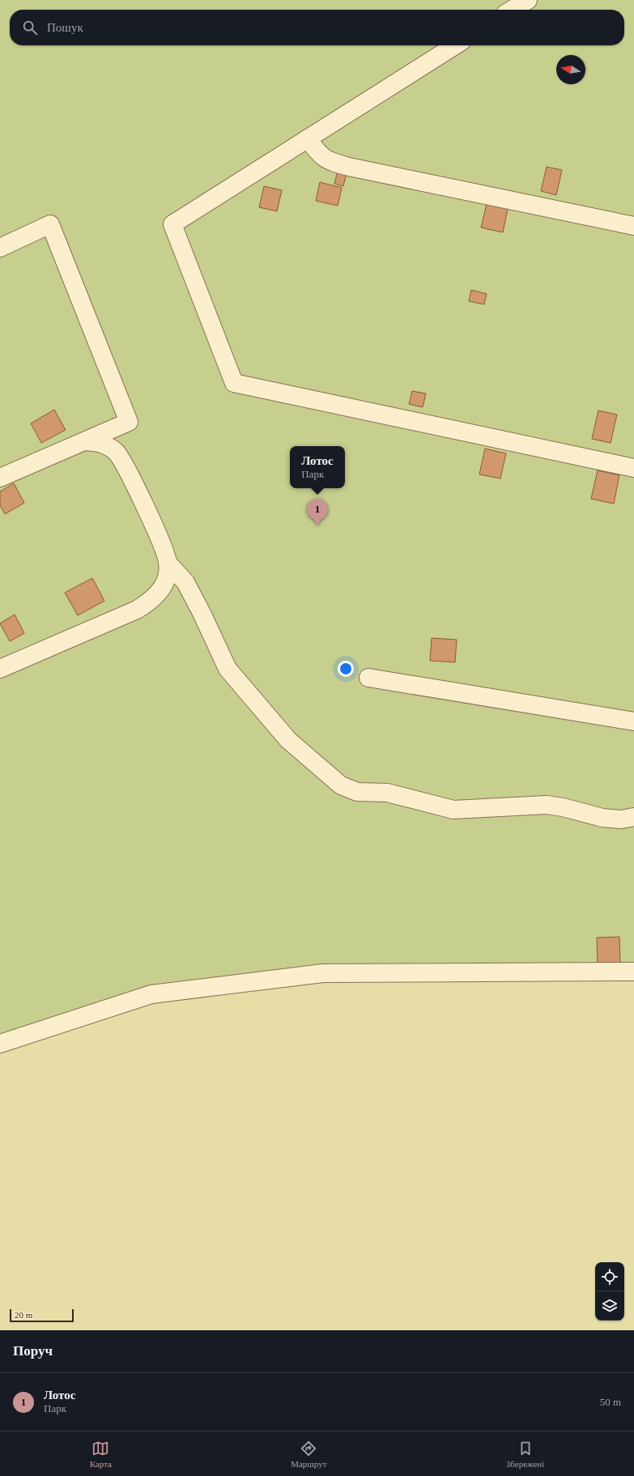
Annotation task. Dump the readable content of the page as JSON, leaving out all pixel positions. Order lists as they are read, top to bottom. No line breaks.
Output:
{"scale_bar":"20 m","north":"left","page":{"search":"Пошук","popup":["Лотос","Парк"],"pins":"1","scale":"20 m","heading":"Поруч","list":[{"mark":"1","name":"Лотос","note":"Парк","value":"50 m"}],"nav":["Карта","Маршрут","Збережені"]}}
